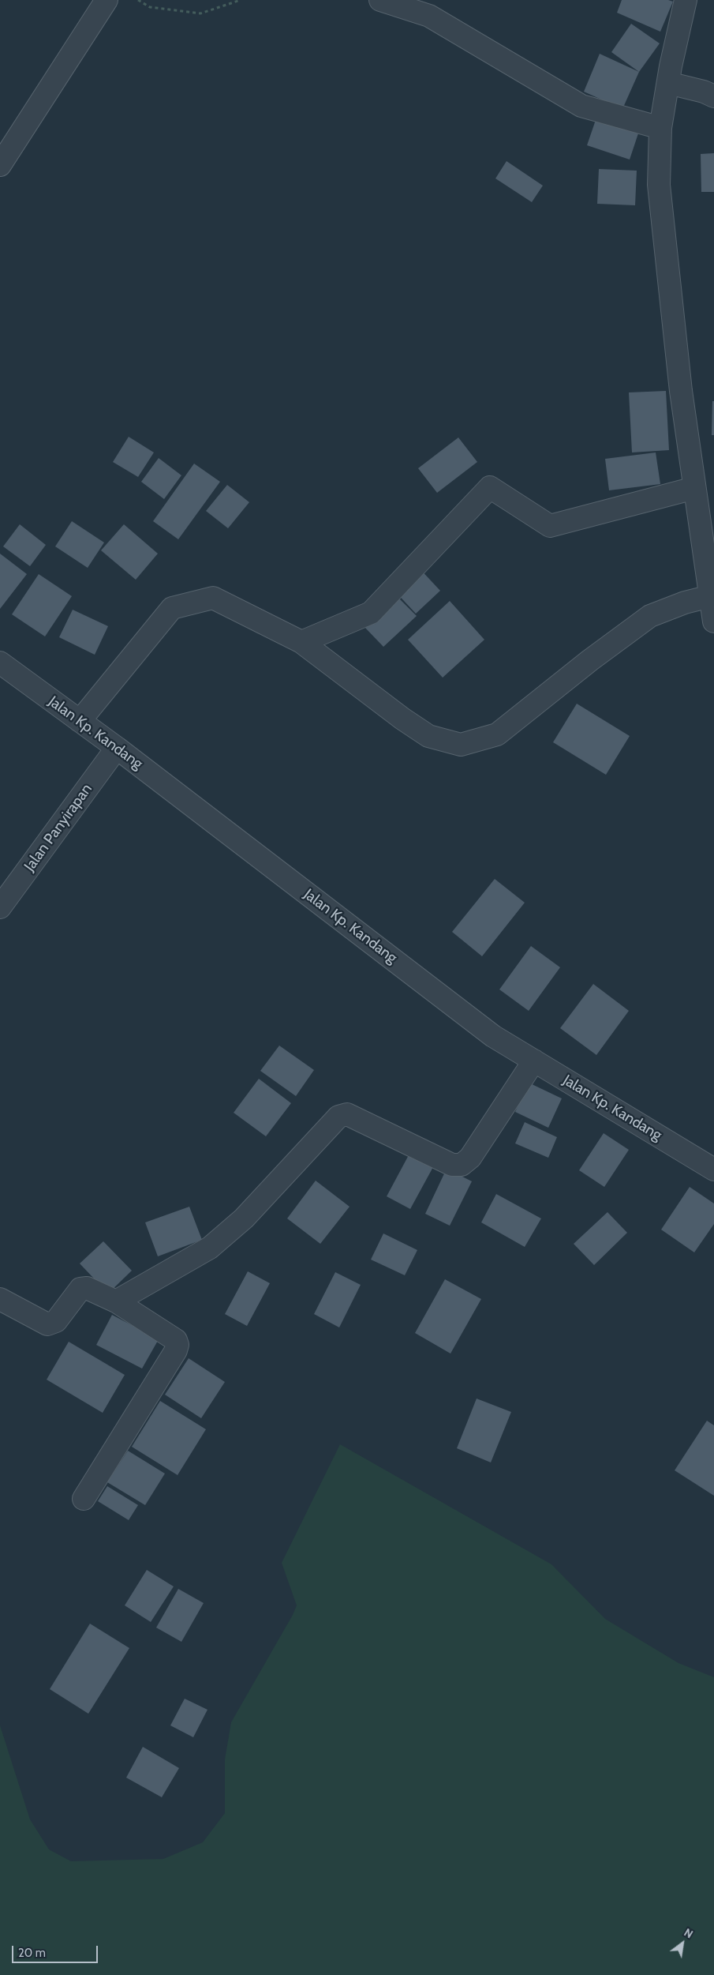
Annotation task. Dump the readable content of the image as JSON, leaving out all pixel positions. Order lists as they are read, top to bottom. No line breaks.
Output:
{"streets":{"street":["Jalan Kp. Kandang","Jalan Panyirapan"]},"crossings":[["Jalan Kp. Kandang","Jalan Panyirapan"]],"scale_bar":"20 m","north":"top right"}
